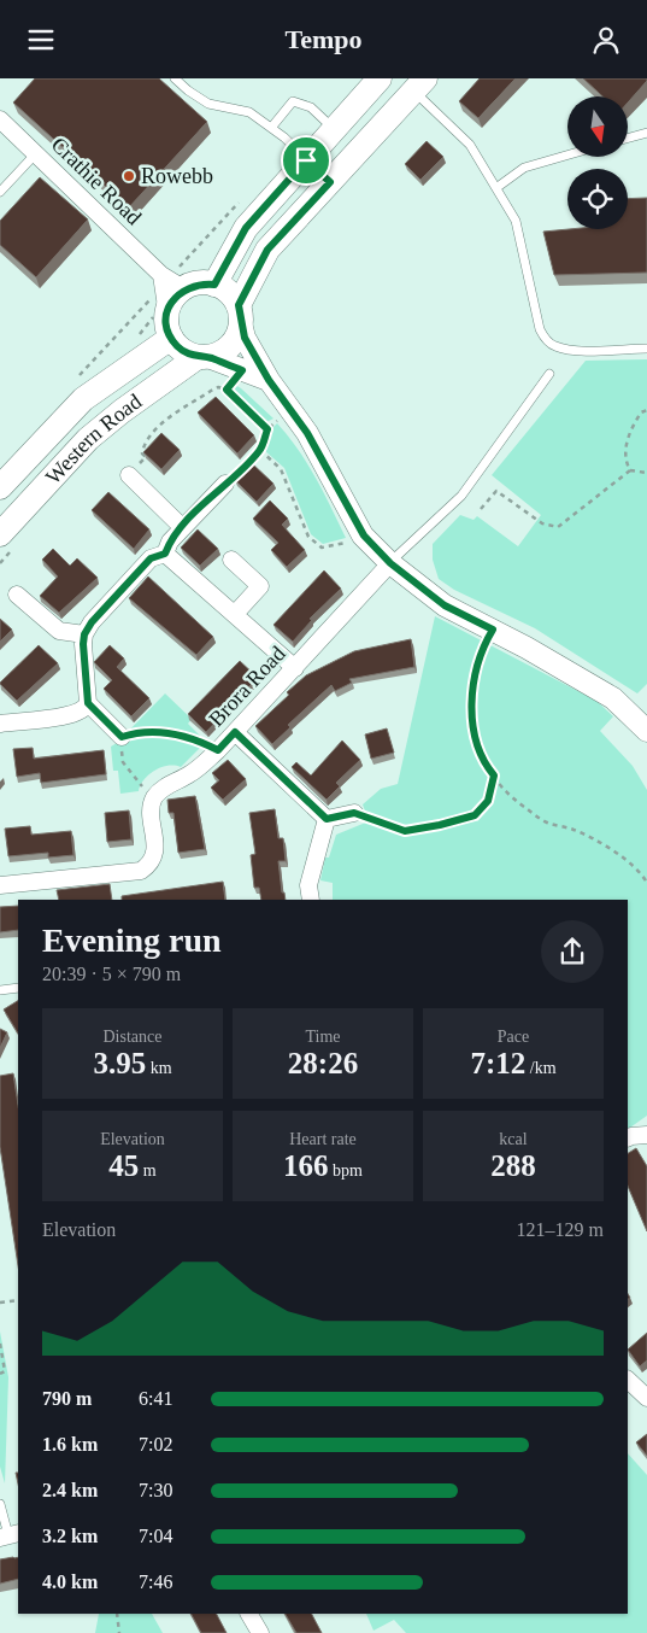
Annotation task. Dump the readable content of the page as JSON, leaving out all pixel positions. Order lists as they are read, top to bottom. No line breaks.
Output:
{"streets":{"main road":["Western Road"],"street":["Crathie Road","Brora Road"]},"crossings":[["Crathie Road","Western Road"]],"places":["Rowebb"],"north":"bottom","page":{"header":"Tempo","heading":["Evening run","20:39 · 5 × 790 m"],"stats":[["Distance","3.95 km"],["Time","28:26"],["Pace","7:12 /km"],["Elevation","45 m"],["Heart rate","166 bpm"],["kcal","288"]],"chart":["Elevation","121–129 m"],"list":[{"name":"790 m","note":"6:41"},{"name":"1.6 km","note":"7:02"},{"name":"2.4 km","note":"7:30"},{"name":"3.2 km","note":"7:04"},{"name":"4.0 km","note":"7:46"}]}}
